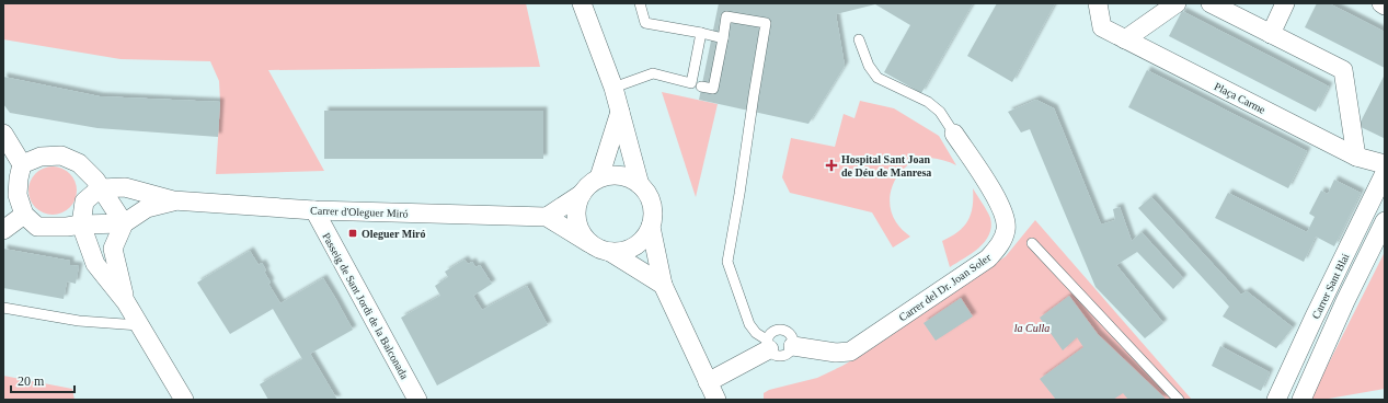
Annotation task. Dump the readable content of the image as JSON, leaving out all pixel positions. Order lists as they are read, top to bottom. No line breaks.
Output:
{"streets":{"street":["Plaça Carme","Carrer d'Oleguer Miró","Carrer Sant Blai","Carrer del Dr. Joan Soler","Passeig de Sant Jordi de la Balconada"]},"crossings":[["Carrer d'Oleguer Miró","Passeig de Sant Jordi de la Balconada"]],"parks":["la Culla"],"places":{"health":["Hospital Sant Joan de Déu de Manresa"],"transit":["Oleguer Miró"]},"scale_bar":"20 m"}
